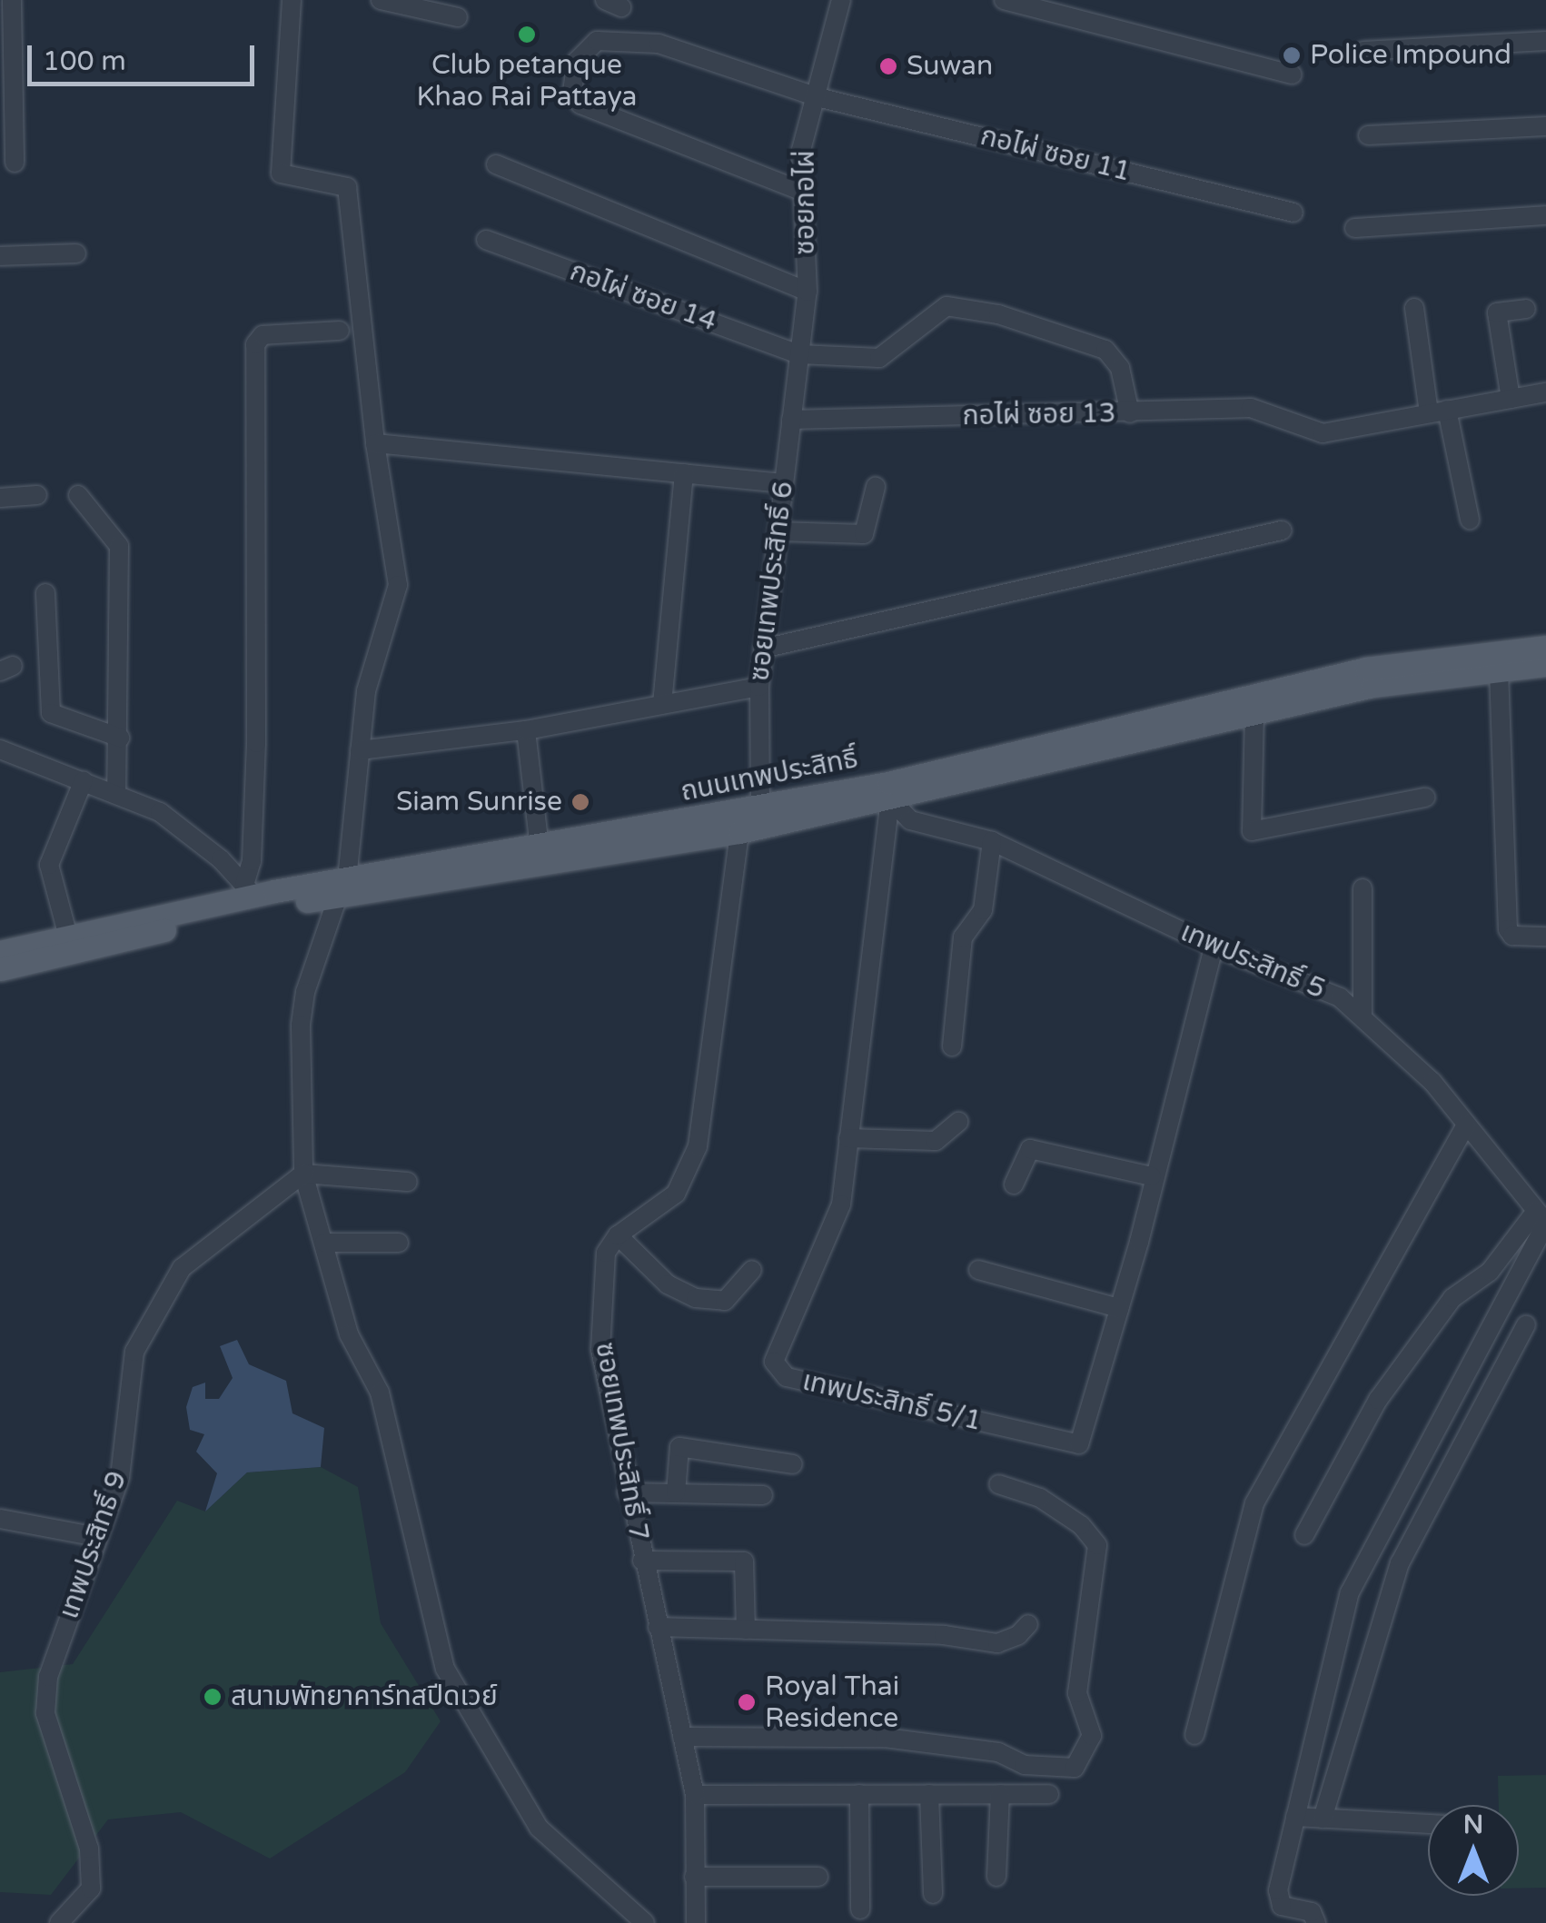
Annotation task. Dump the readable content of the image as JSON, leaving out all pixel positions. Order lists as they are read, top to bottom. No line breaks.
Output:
{"streets":{"main road":["ถนนเทพประสิทธิ์"],"street":["กอไผ่ ซอย 11","ซอยกอไผ่","กอไผ่ ซอย 14","กอไผ่ ซอย 13","ซอยเทพประสิทธิ์ 6","เทพประสิทธิ์ 5","เทพประสิทธิ์ 5/1","ซอยเทพประสิทธิ์ 7","เทพประสิทธิ์ 9"]},"crossings":[["กอไผ่ ซอย 11","ซอยกอไผ่"],["ซอยกอไผ่","กอไผ่ ซอย 14"],["ซอยกอไผ่","ซอยเทพประสิทธิ์ 6"],["กอไผ่ ซอย 14","กอไผ่ ซอย 13"],["กอไผ่ ซอย 14","ซอยเทพประสิทธิ์ 6"],["กอไผ่ ซอย 13","ซอยเทพประสิทธิ์ 6"],["ซอยเทพประสิทธิ์ 6","ถนนเทพประสิทธิ์"],["ถนนเทพประสิทธิ์","เทพประสิทธิ์ 5"],["ถนนเทพประสิทธิ์","เทพประสิทธิ์ 5/1"],["เทพประสิทธิ์ 5","เทพประสิทธิ์ 5/1"]],"places":["Club petanque Khao Rai Pattaya","Police Impound","Suwan","Siam Sunrise","สนามพัทยาคาร์ทสปีดเวย์","Royal Thai Residence"],"scale_bar":"100 m","north":"top"}
